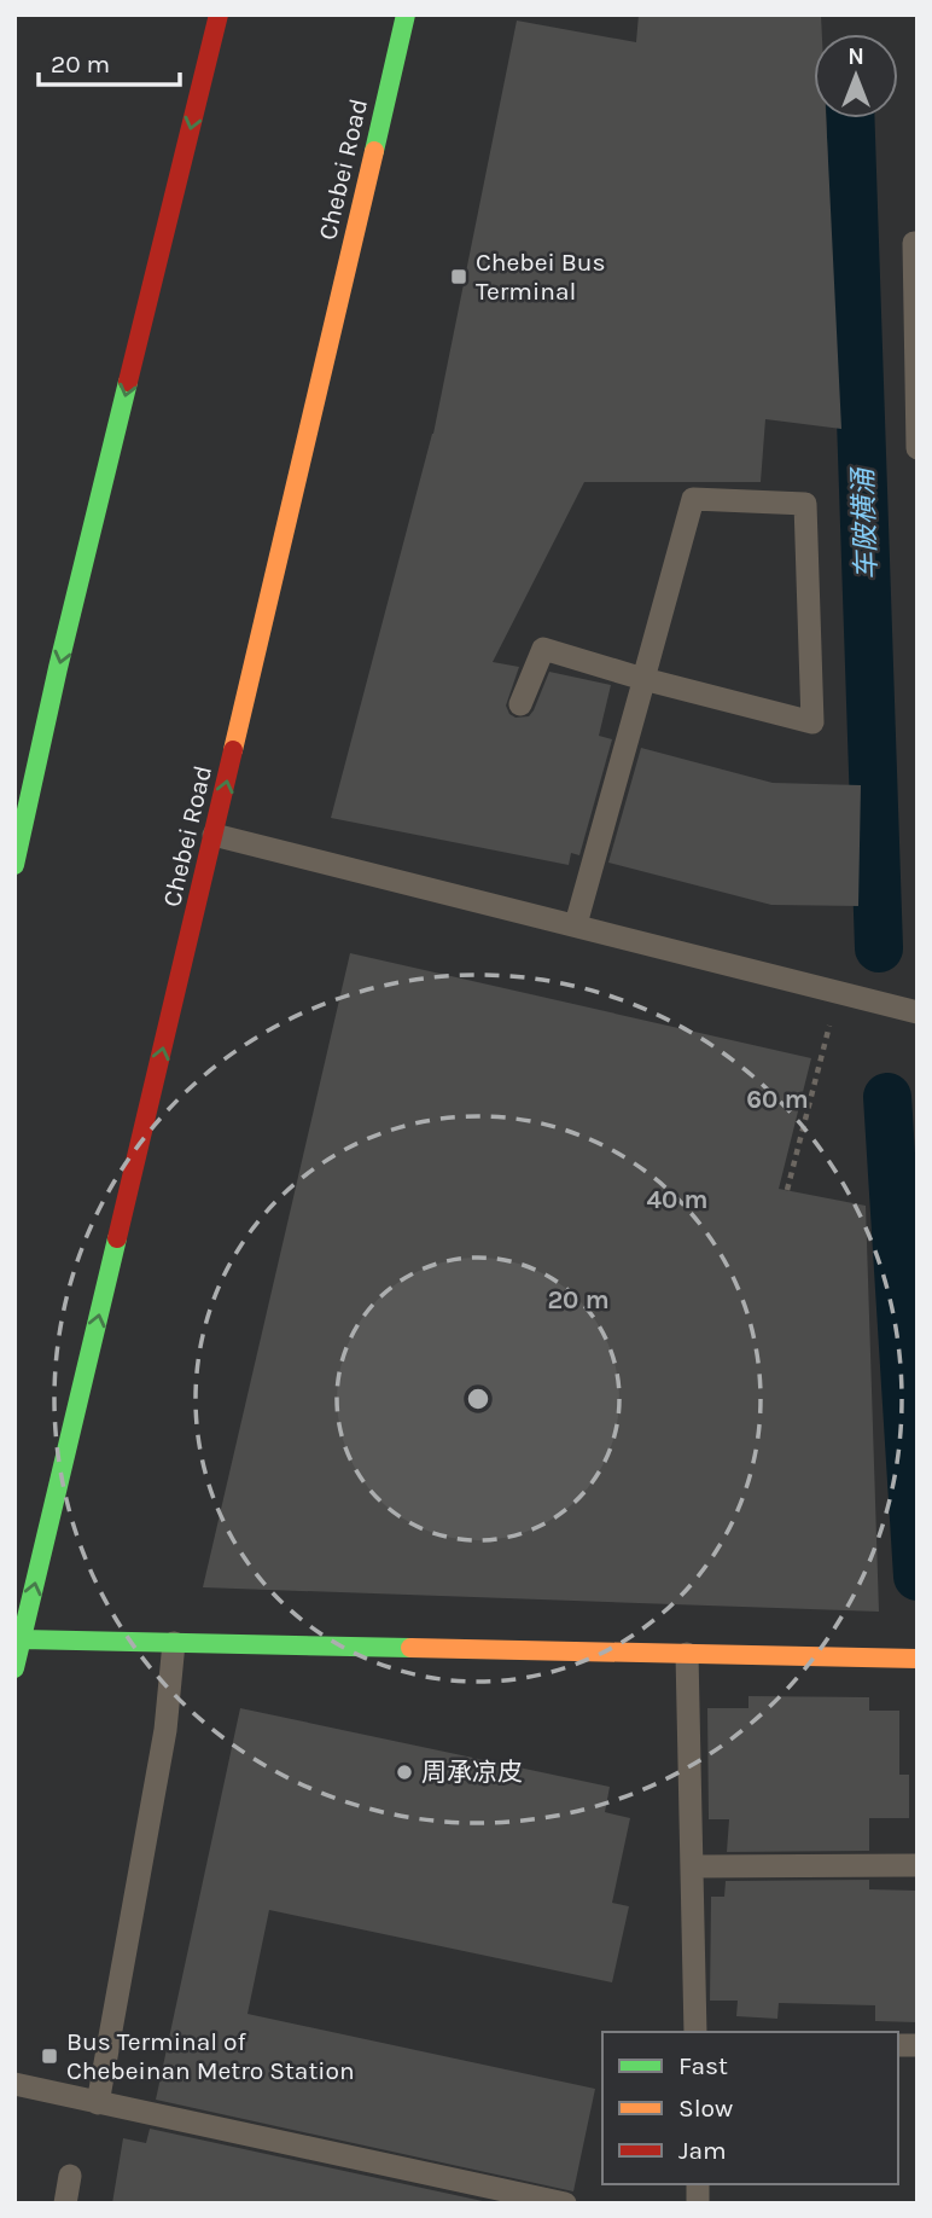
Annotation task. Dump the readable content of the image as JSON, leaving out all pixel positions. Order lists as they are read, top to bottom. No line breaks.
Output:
{"streets":{"main road":["Chebei Road"]},"one_way":["Chebei Road"],"water":["车陂横涌"],"places":{"transit":["Chebei Bus Terminal","Bus Terminal of Chebeinan Metro Station"],"other":["周承凉皮"]},"legend":["Fast","Slow","Jam"],"scale_bar":"20 m","north":"top","rings":["60 m","40 m","20 m"]}
